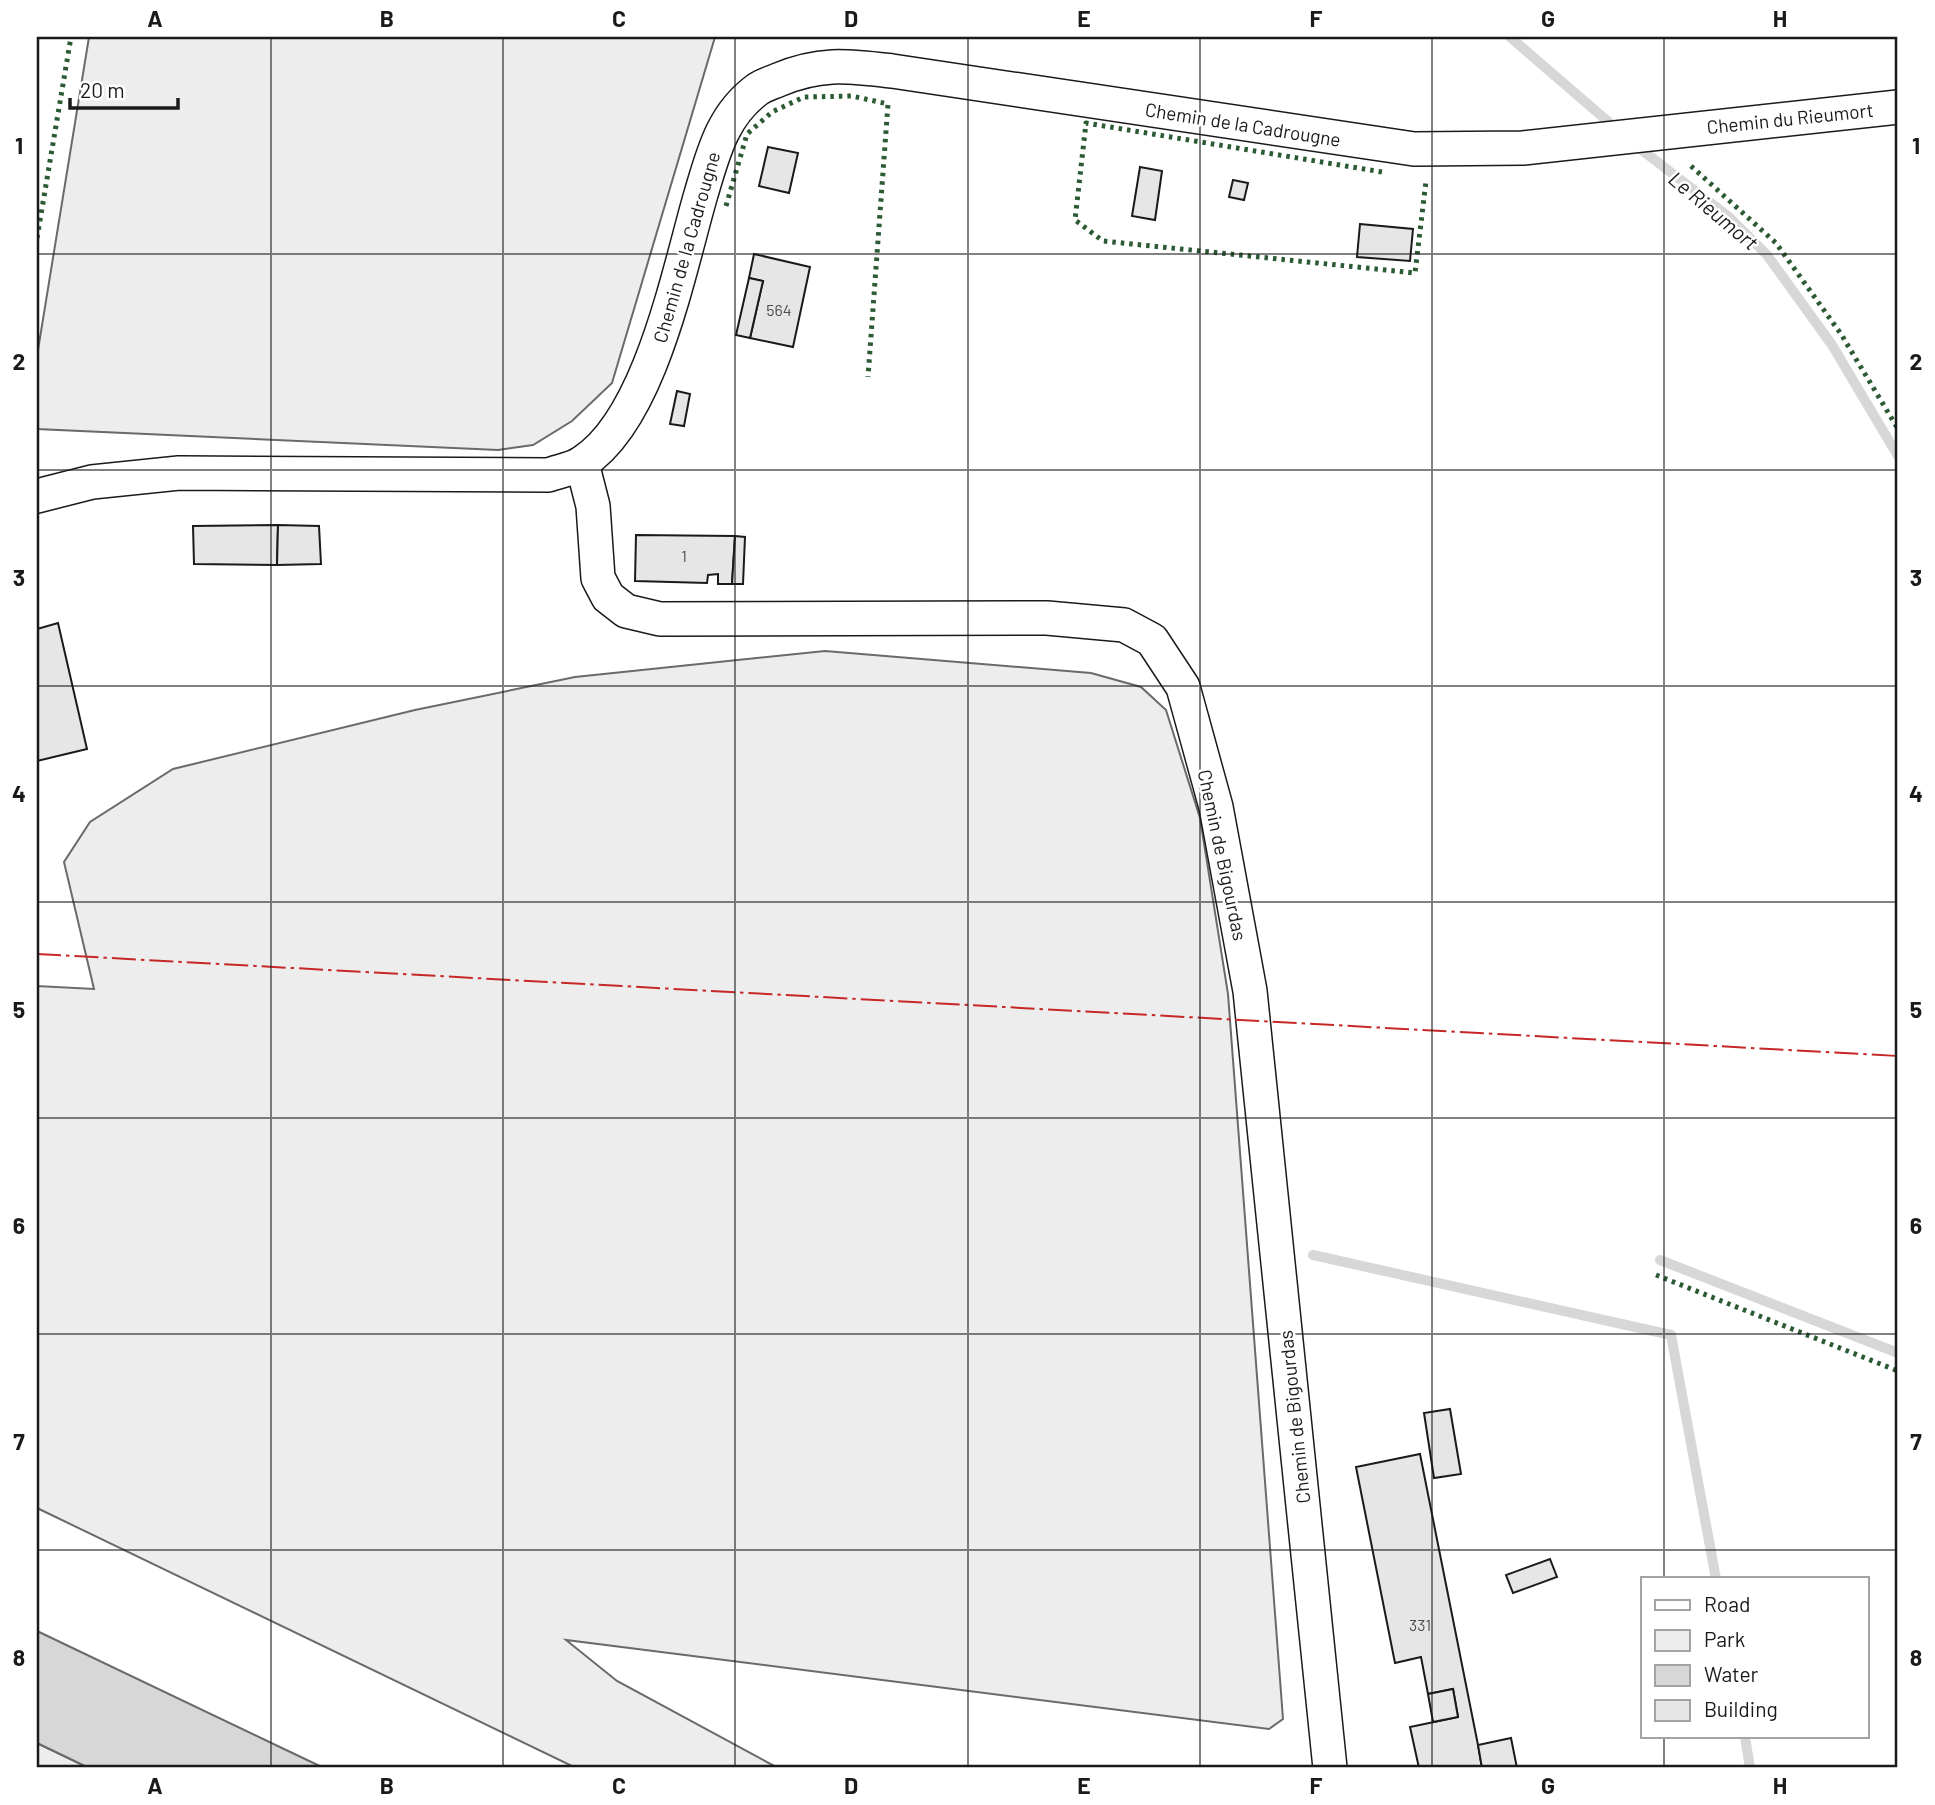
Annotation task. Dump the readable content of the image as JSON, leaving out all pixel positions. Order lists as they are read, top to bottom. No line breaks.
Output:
{"streets":{"street":["Chemin du Rieumort","Chemin de la Cadrougne","Chemin de Bigourdas"]},"crossings":[["Chemin du Rieumort","Chemin de la Cadrougne"],["Chemin de la Cadrougne","Chemin de Bigourdas"]],"water":["Le Rieumort"],"house_numbers":["564","1","331"],"legend":["Road","Park","Water","Building"],"scale_bar":"20 m","grid":{"columns":["A","B","C","D","E","F","G","H"],"rows":["1","2","3","4","5","6","7","8"]}}
